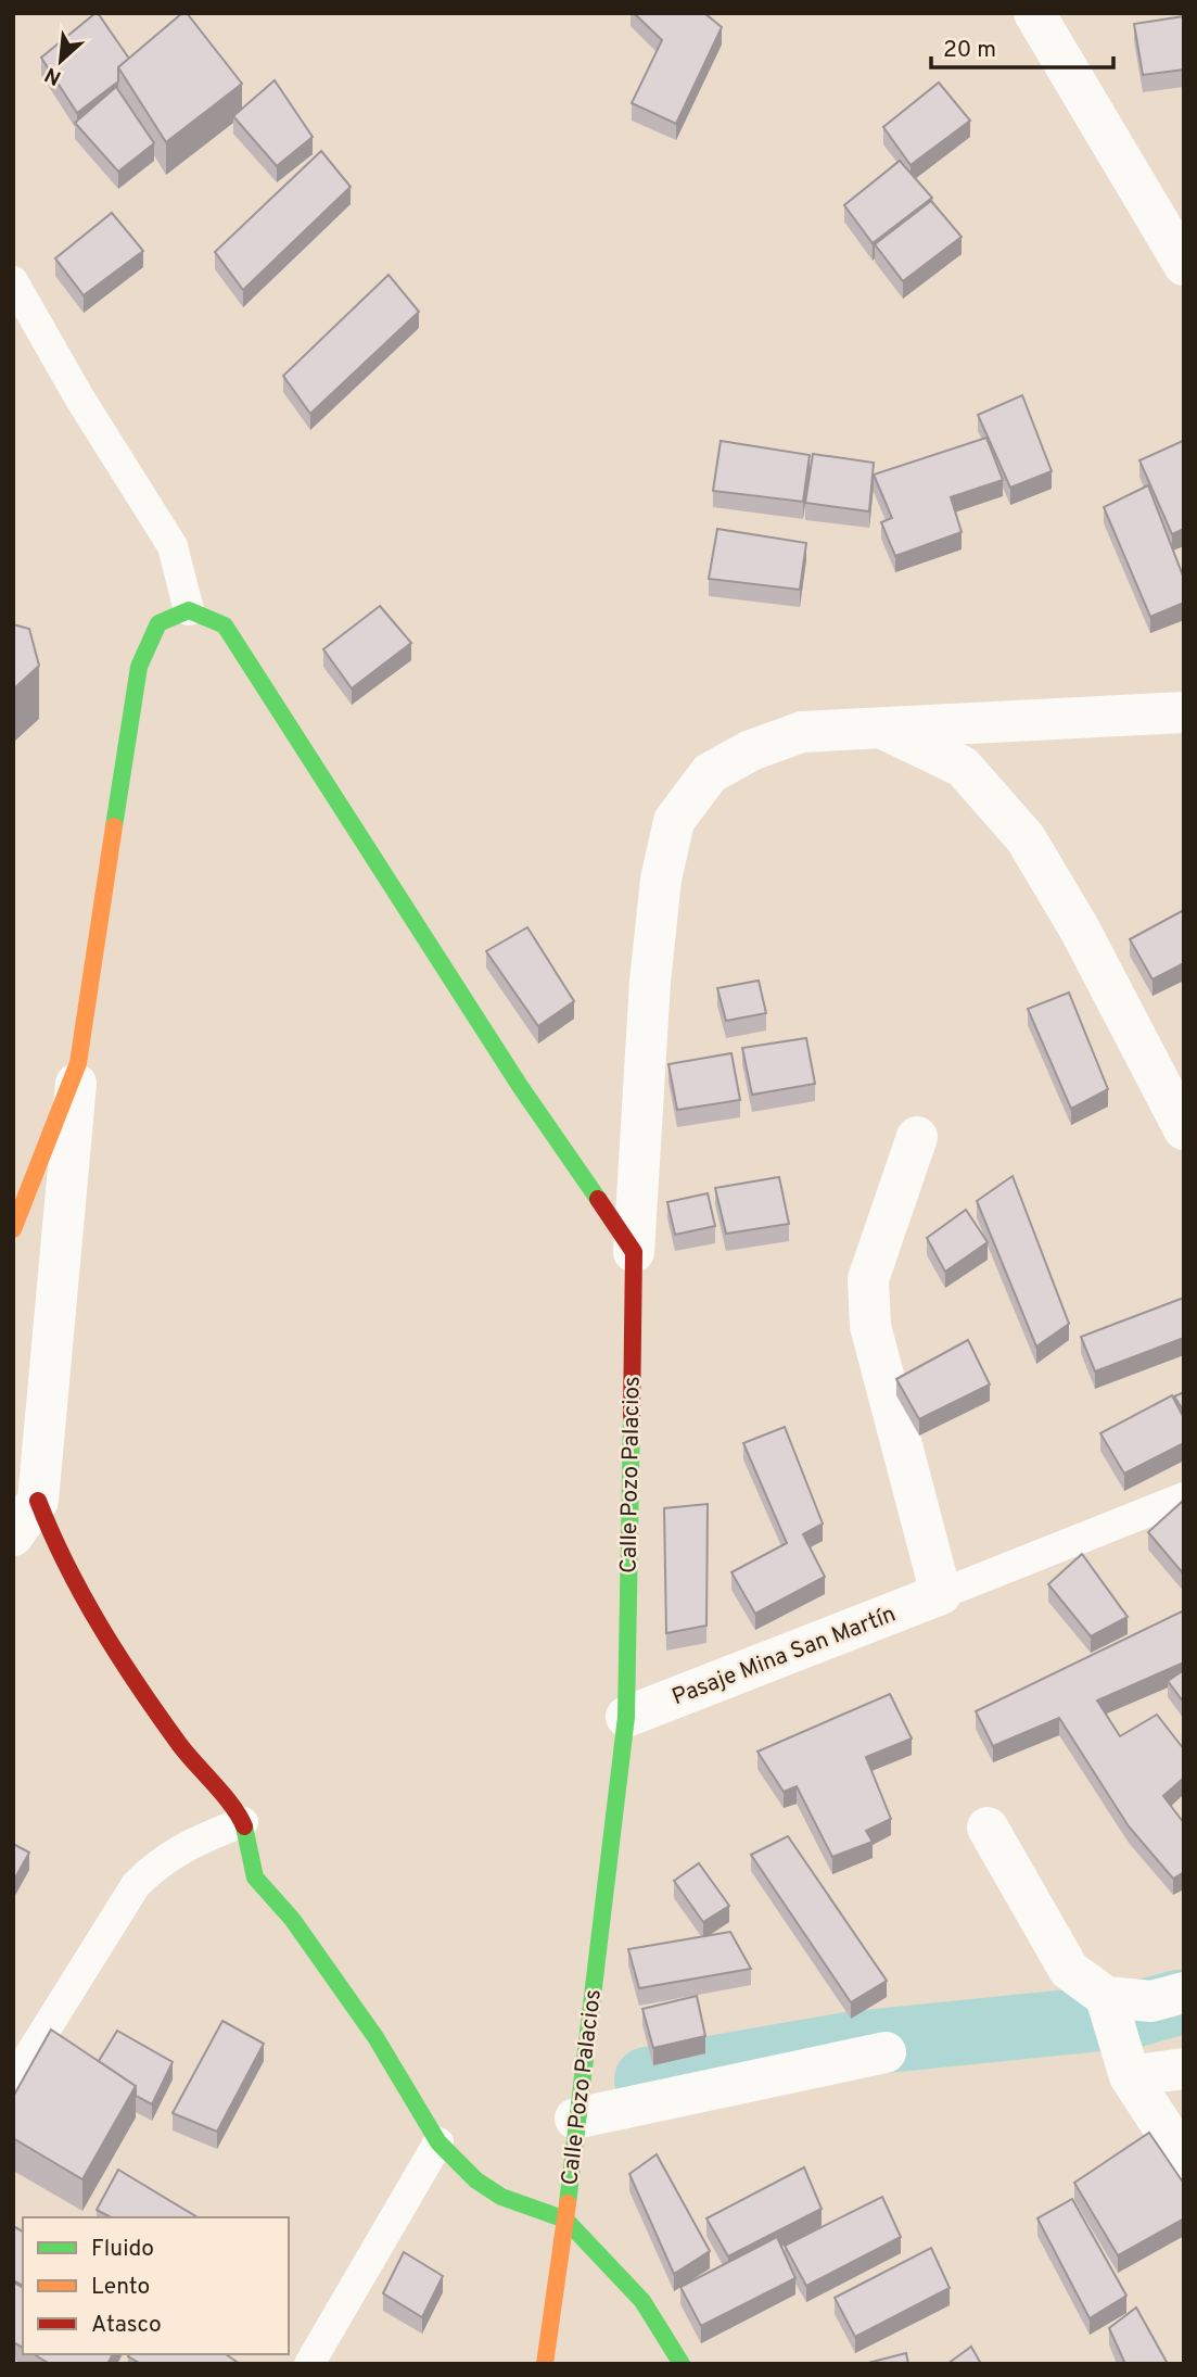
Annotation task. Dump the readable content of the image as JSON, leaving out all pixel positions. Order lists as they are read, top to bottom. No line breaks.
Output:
{"streets":{"street":["Calle Pozo Palacios","Pasaje Mina San Martín"]},"crossings":[["Calle Pozo Palacios","Pasaje Mina San Martín"]],"legend":["Fluido","Lento","Atasco"],"scale_bar":"20 m","north":"bottom left"}
